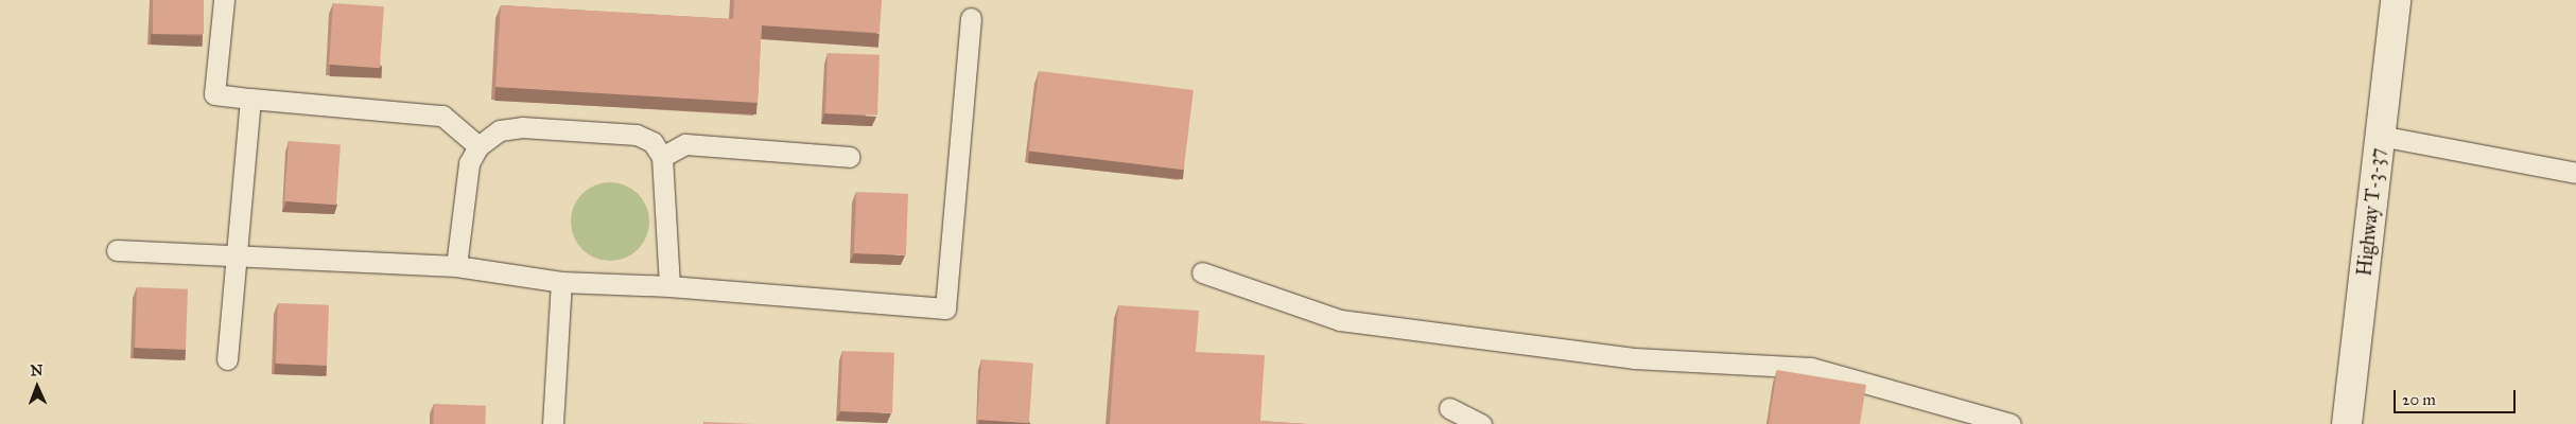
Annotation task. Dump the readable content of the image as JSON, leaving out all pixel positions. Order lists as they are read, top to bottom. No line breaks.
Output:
{"streets":{"main road":["Highway T-3-37"]},"scale_bar":"20 m","north":"top"}
